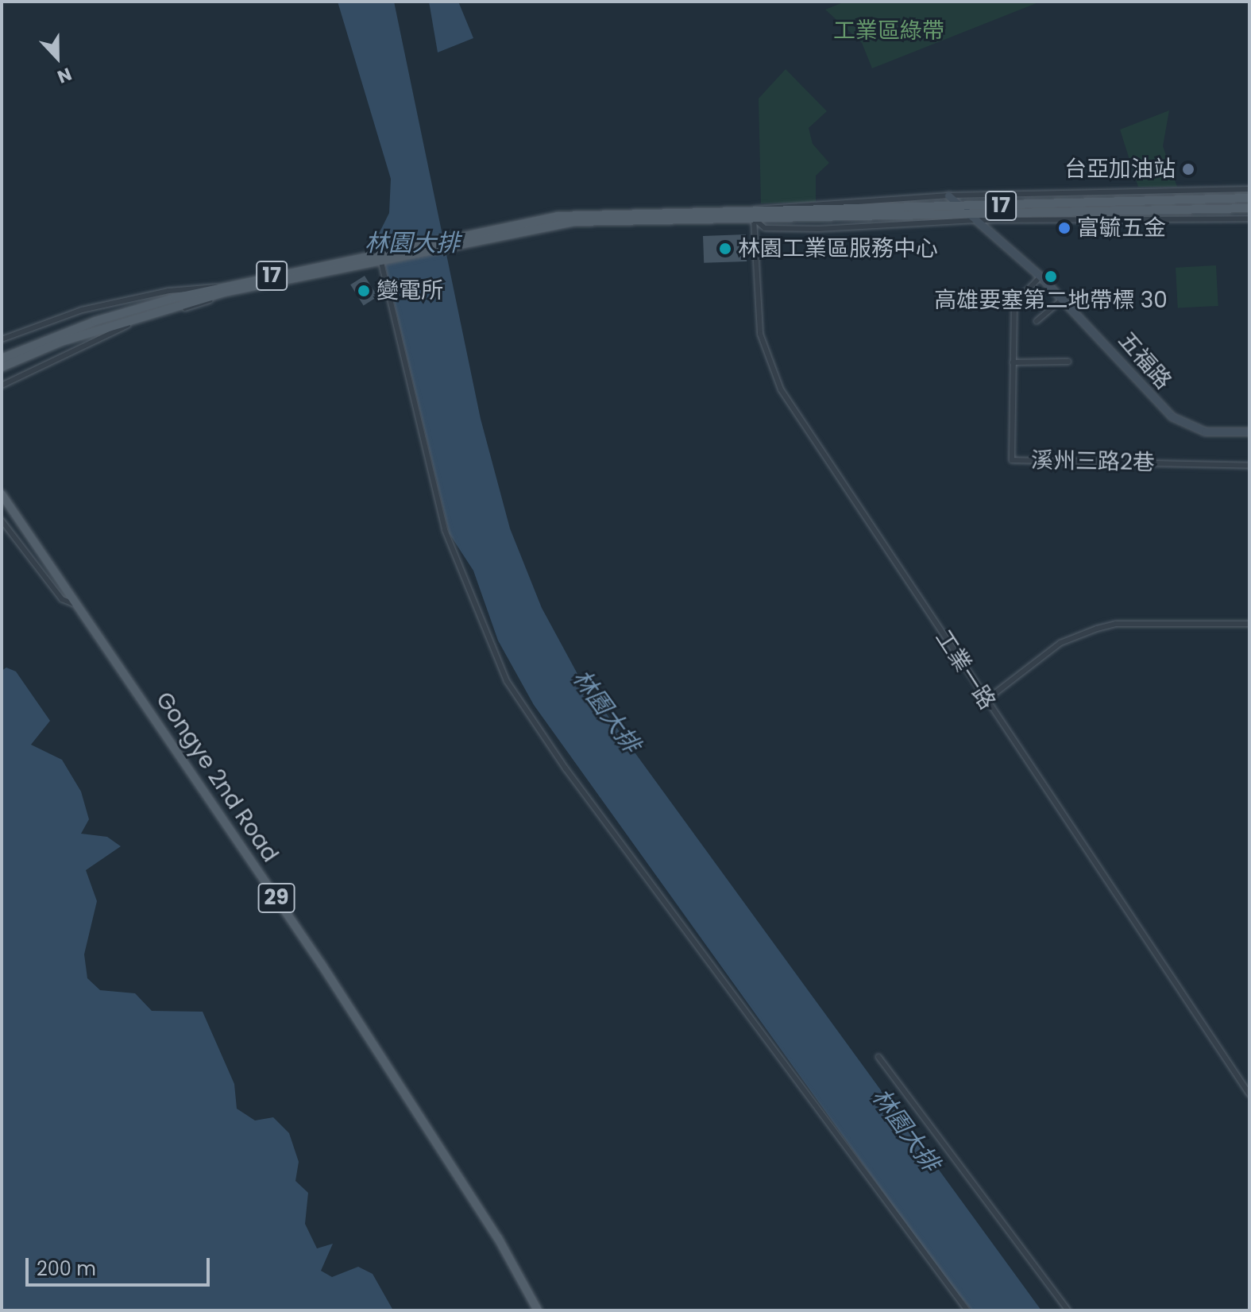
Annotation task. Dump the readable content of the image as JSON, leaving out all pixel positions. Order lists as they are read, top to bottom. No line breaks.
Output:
{"streets":{"main road":["17","Gongye 2nd Road","29"],"street":["五福路","溪州三路2巷","工業一路"]},"crossings":[["17","五福路"],["17","工業一路"]],"water":["林園大排"],"parks":["工業區綠帶"],"places":["台亞加油站","富毓五金","林園工業區服務中心","高雄要塞第二地帶標 30","變電所"],"scale_bar":"200 m","north":"bottom"}
